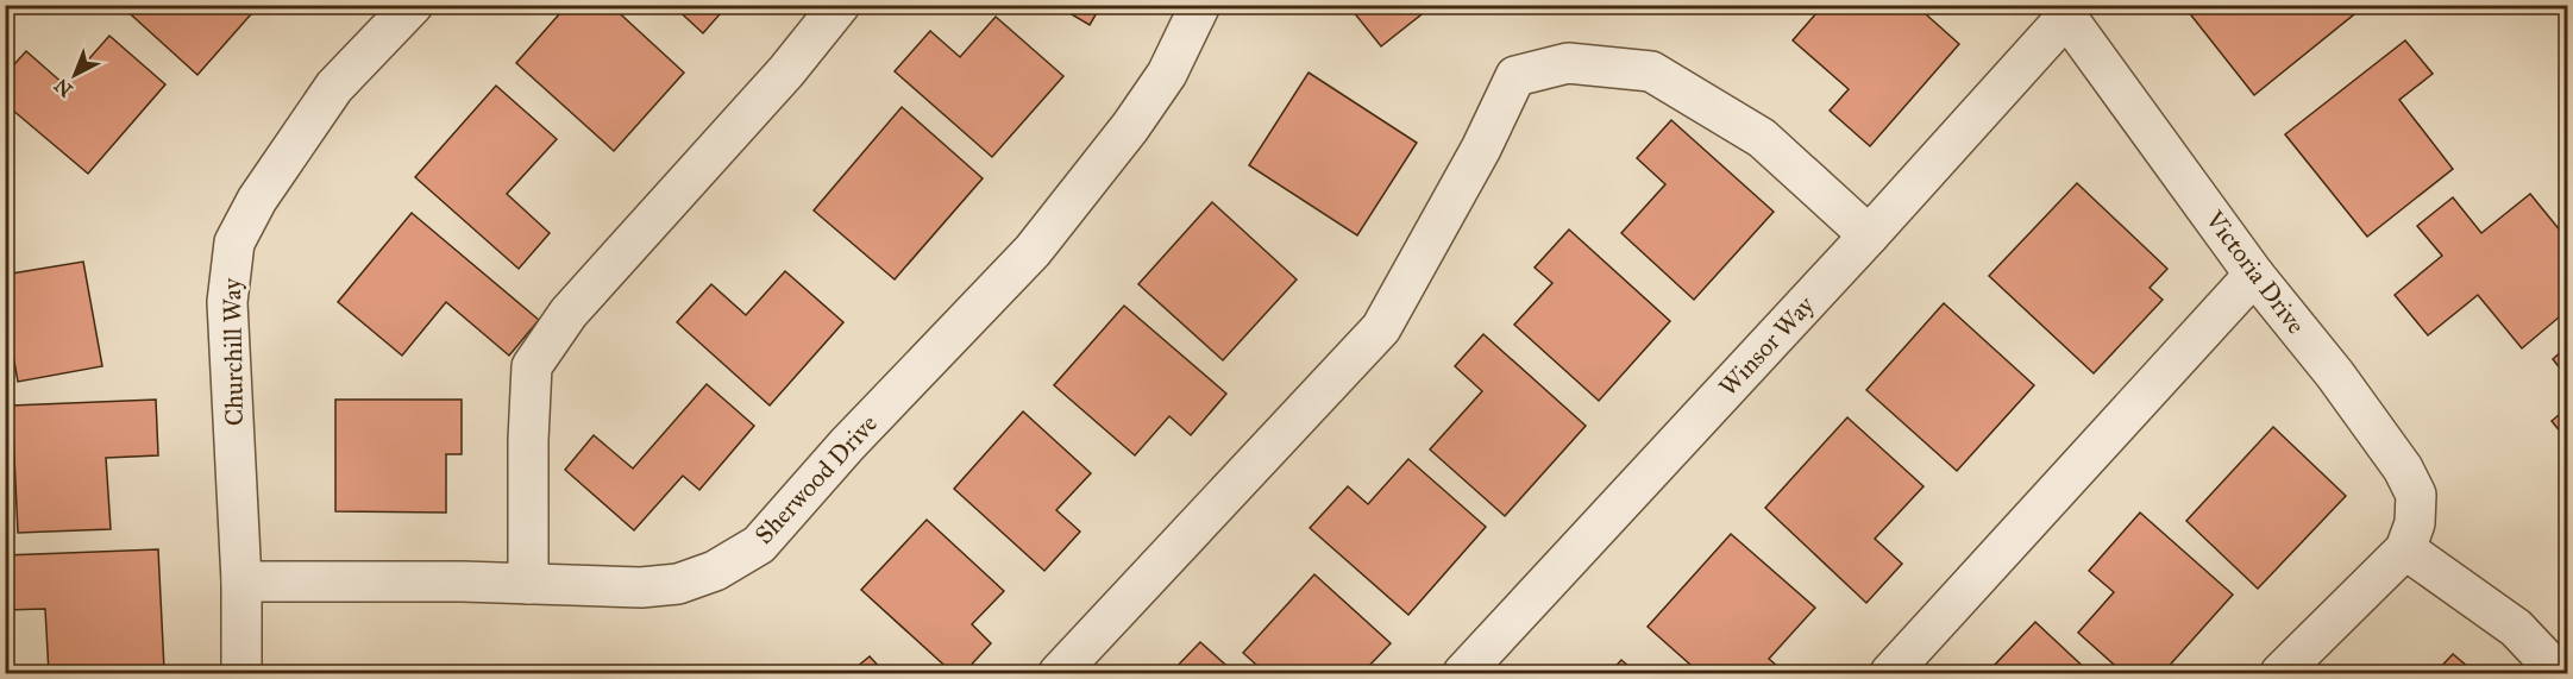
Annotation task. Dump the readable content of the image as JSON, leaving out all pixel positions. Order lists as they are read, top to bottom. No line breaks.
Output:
{"streets":{"street":["Victoria Drive","Winsor Way","Churchill Way","Sherwood Drive"]},"crossings":[["Victoria Drive","Winsor Way"],["Churchill Way","Sherwood Drive"]],"north":"bottom left"}
